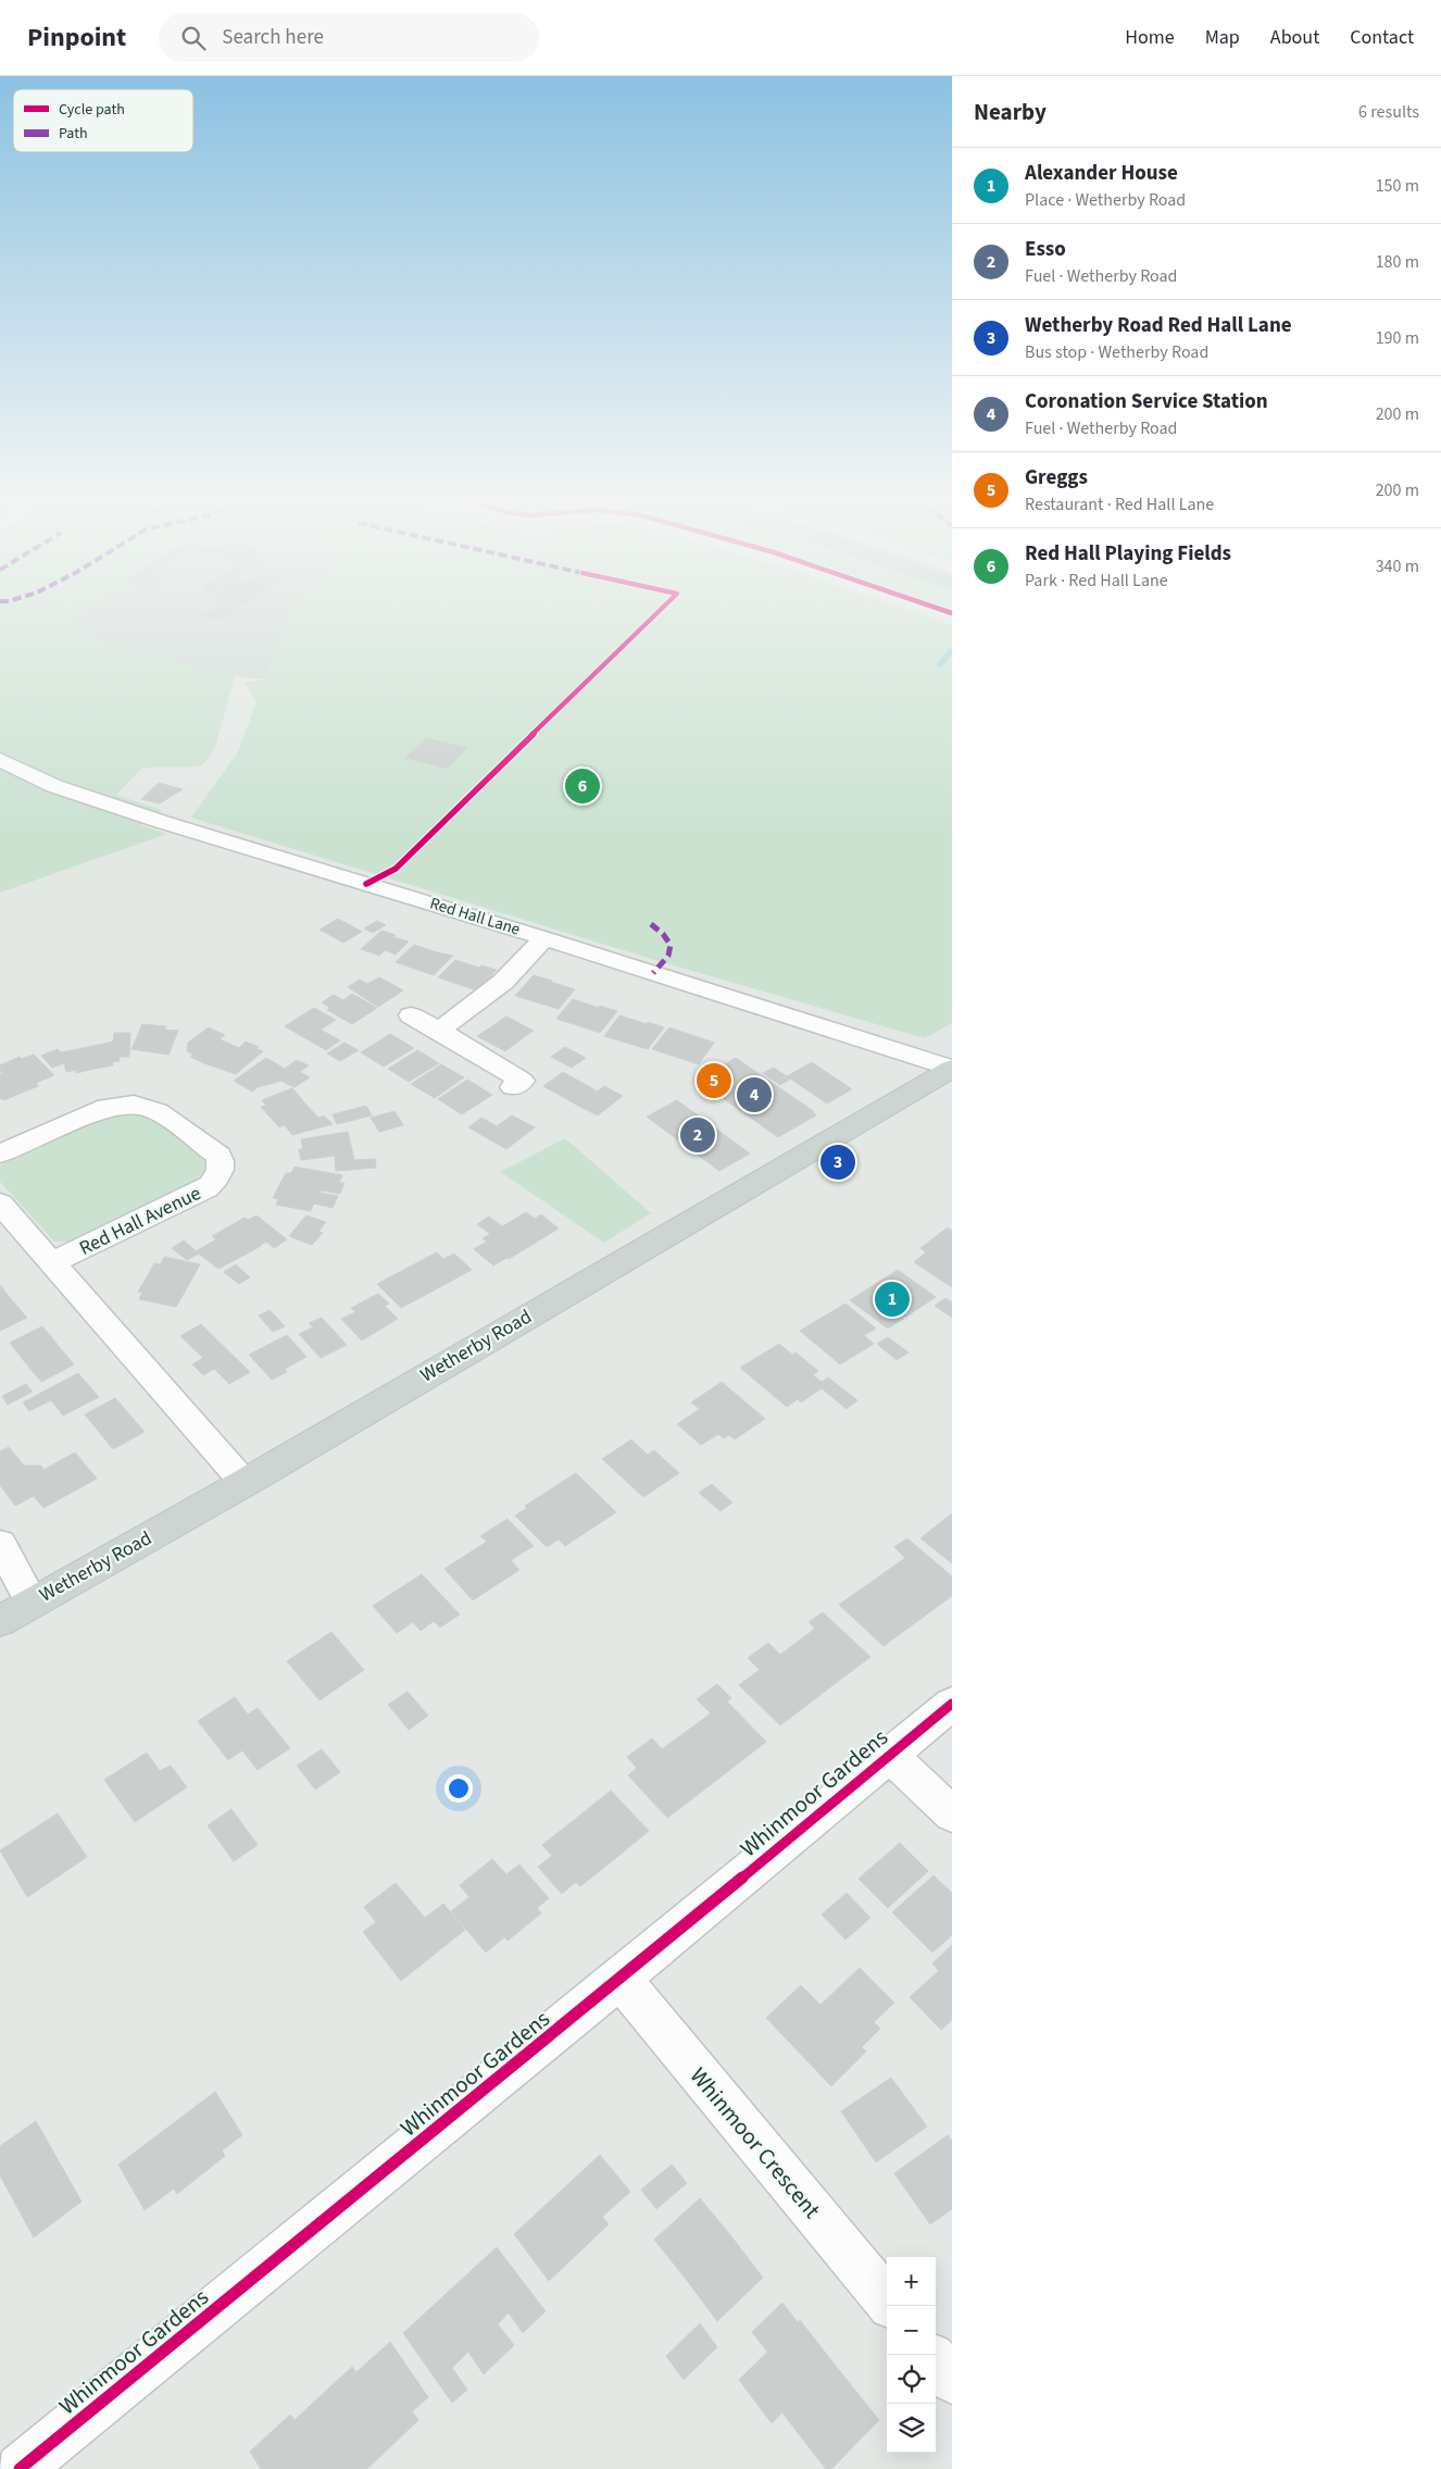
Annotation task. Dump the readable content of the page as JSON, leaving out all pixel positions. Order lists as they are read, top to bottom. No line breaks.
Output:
{"streets":{"main road":["Wetherby Road"],"street":["Red Hall Lane","Red Hall Avenue","Whinmoor Gardens","Whinmoor Crescent"]},"crossings":[["Red Hall Lane","Wetherby Road"],["Red Hall Avenue","Wetherby Road"],["Whinmoor Gardens","Whinmoor Crescent"]],"legend":["Cycle path","Path"],"page":{"header":"Pinpoint","search":"Search here","nav":["Home","Map","About","Contact"],"heading":["Nearby","6 results"],"list":[{"mark":"1","name":"Alexander House","note":"Place · Wetherby Road","value":"150 m"},{"mark":"2","name":"Esso","note":"Fuel · Wetherby Road","value":"180 m"},{"mark":"3","name":"Wetherby Road Red Hall Lane","note":"Bus stop · Wetherby Road","value":"190 m"},{"mark":"4","name":"Coronation Service Station","note":"Fuel · Wetherby Road","value":"200 m"},{"mark":"5","name":"Greggs","note":"Restaurant · Red Hall Lane","value":"200 m"},{"mark":"6","name":"Red Hall Playing Fields","note":"Park · Red Hall Lane","value":"340 m"}],"pins":["6","5","4","2","3","1"],"map_buttons":["+","−"]}}
